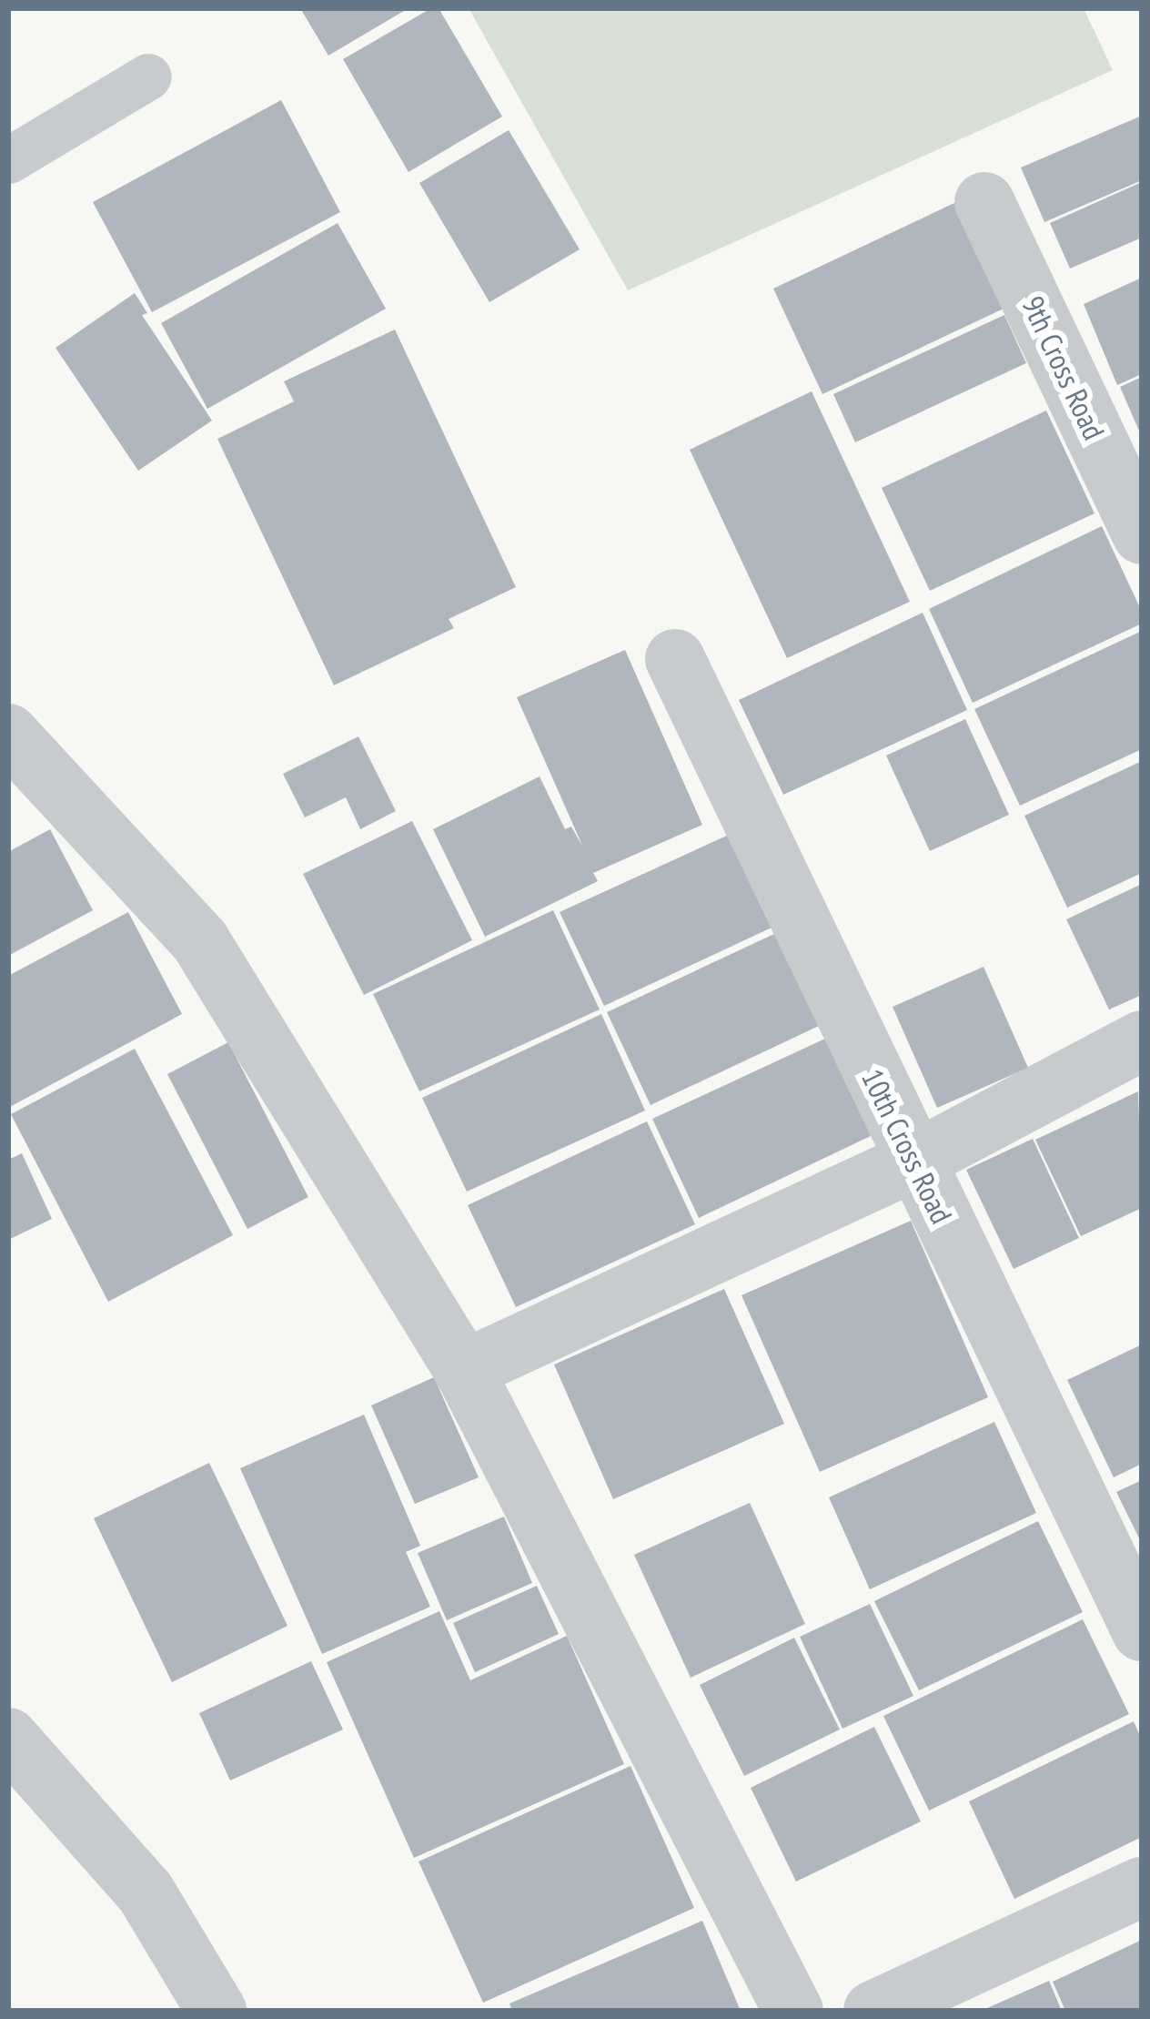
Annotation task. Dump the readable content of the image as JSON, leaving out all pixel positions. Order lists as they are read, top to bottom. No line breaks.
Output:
{"streets":{"street":["9th Cross Road","10th Cross Road"]}}
